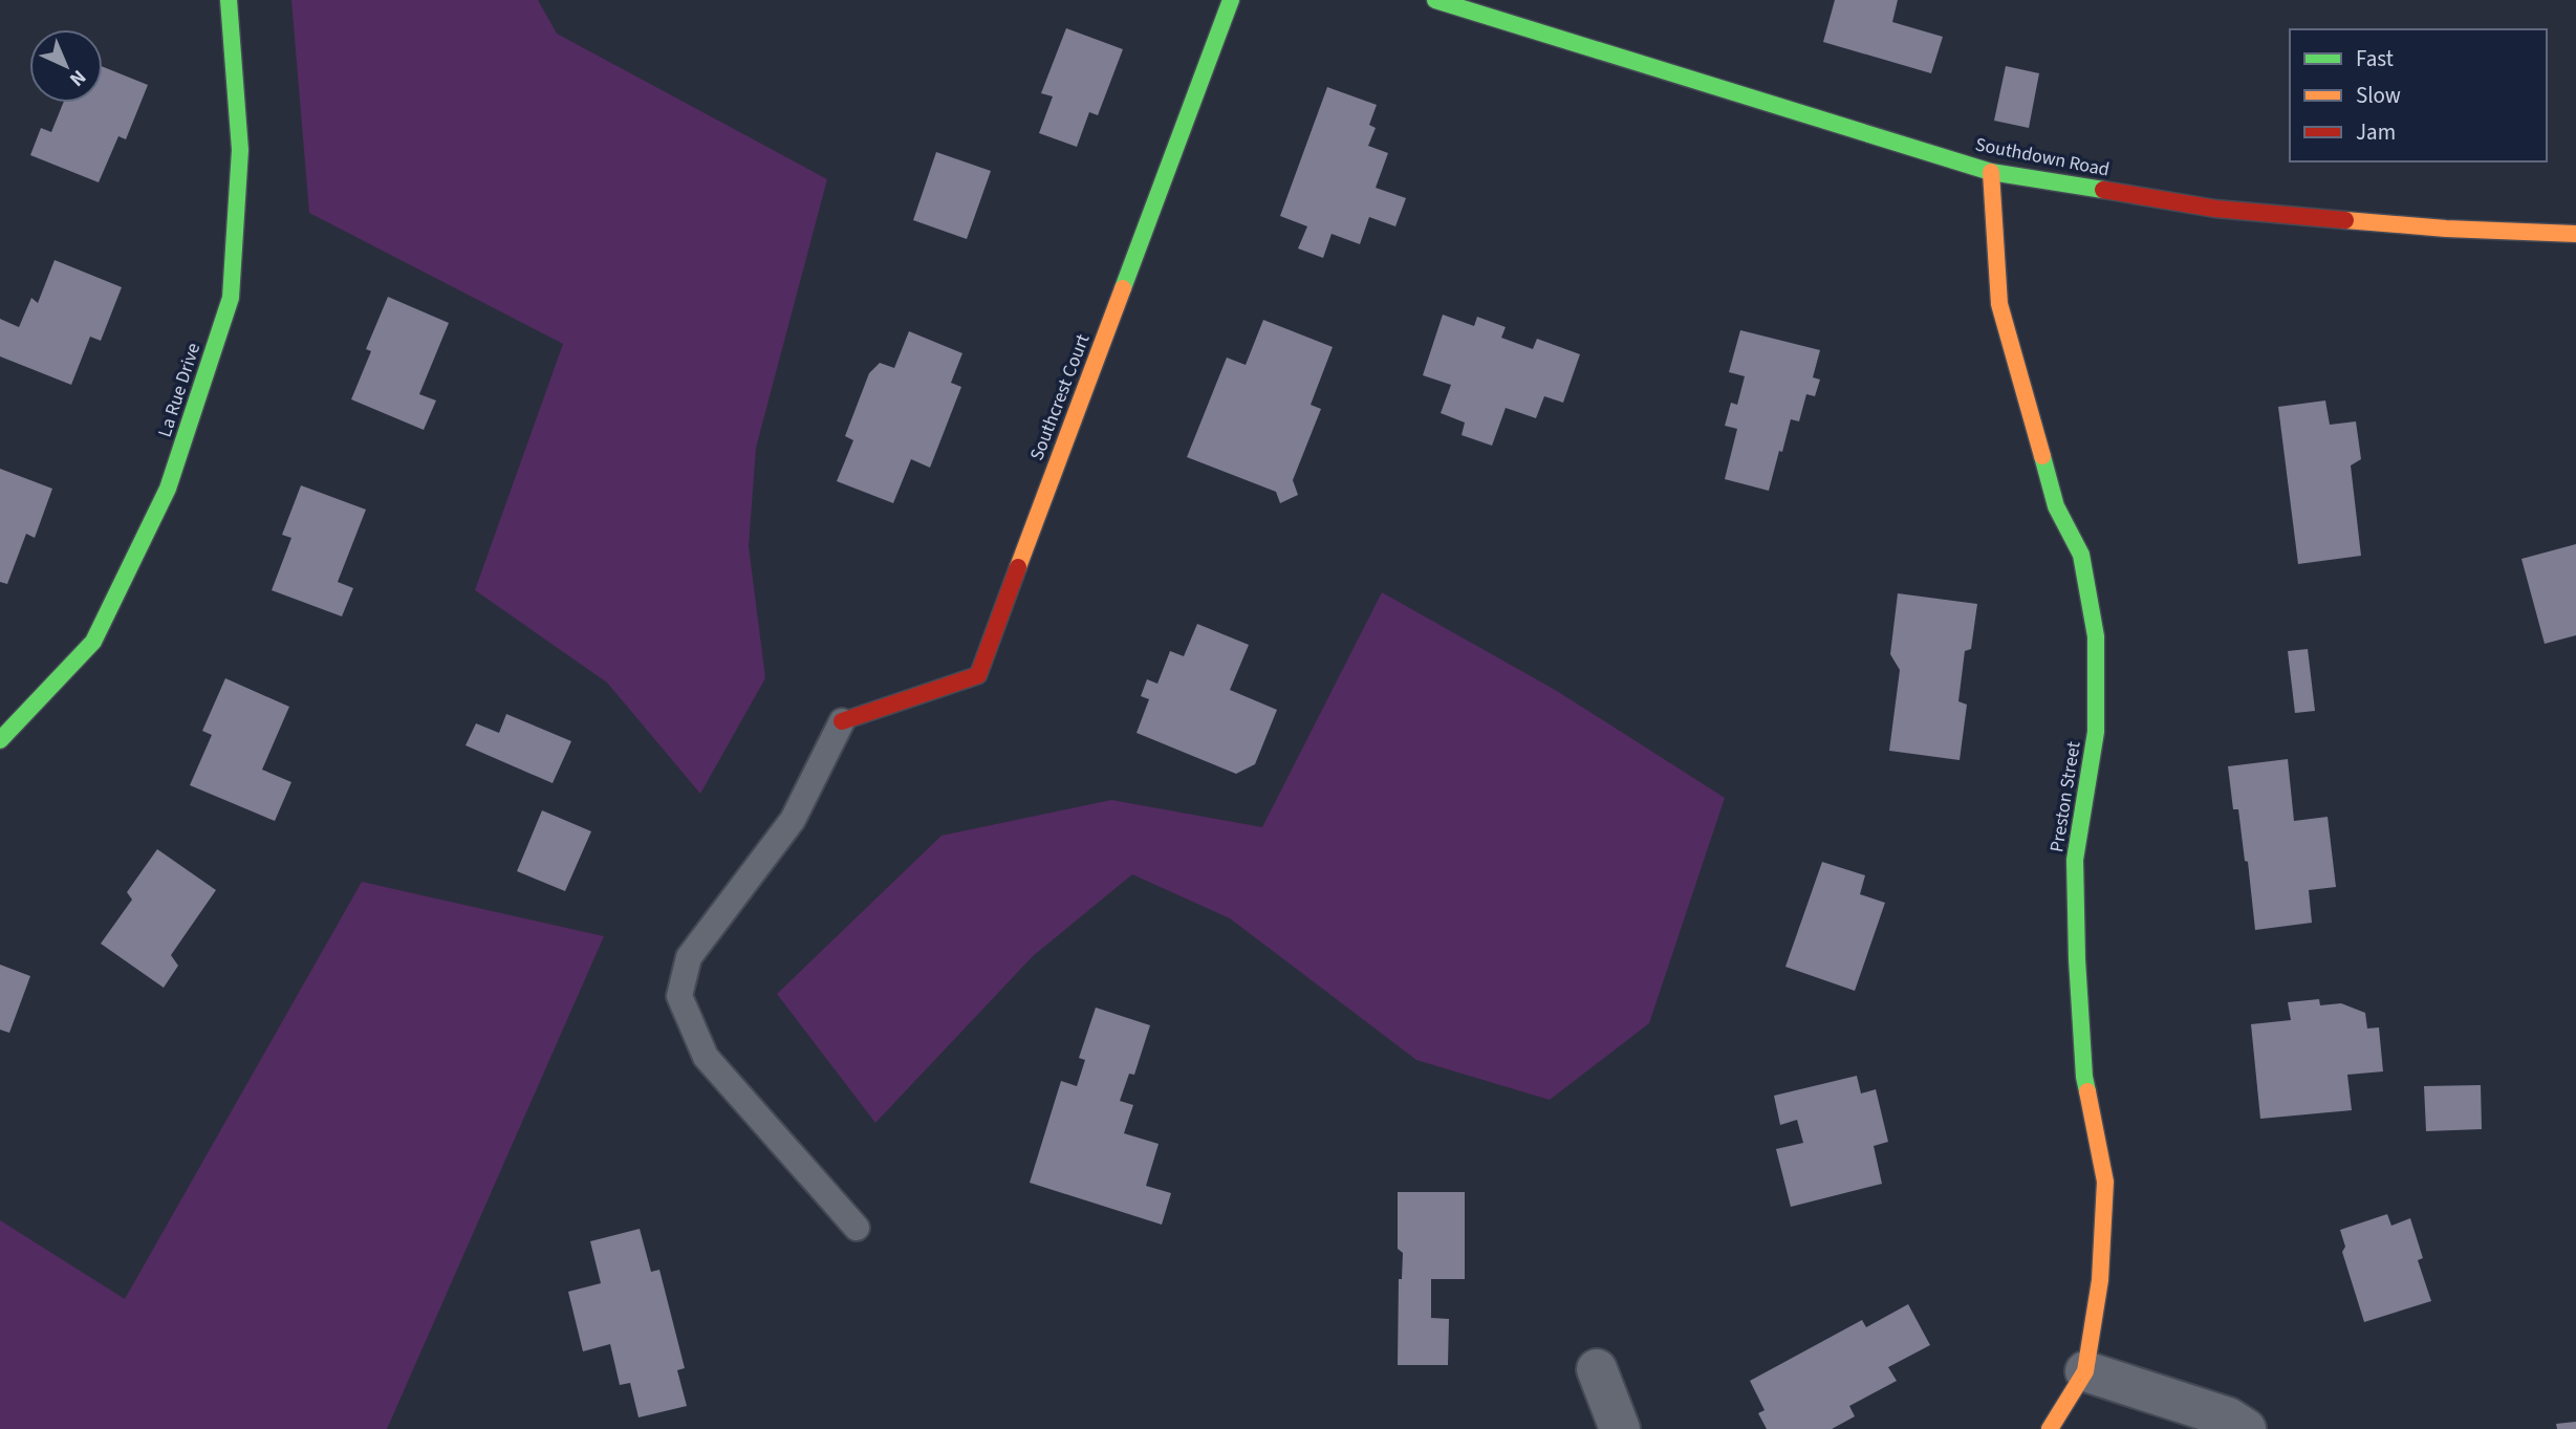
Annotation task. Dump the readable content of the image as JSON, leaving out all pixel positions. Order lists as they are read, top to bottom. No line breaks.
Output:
{"streets":{"street":["Southdown Road","La Rue Drive","Southcrest Court","Preston Street"]},"crossings":[["Southdown Road","Preston Street"]],"legend":["Fast","Slow","Jam"],"north":"bottom right"}
